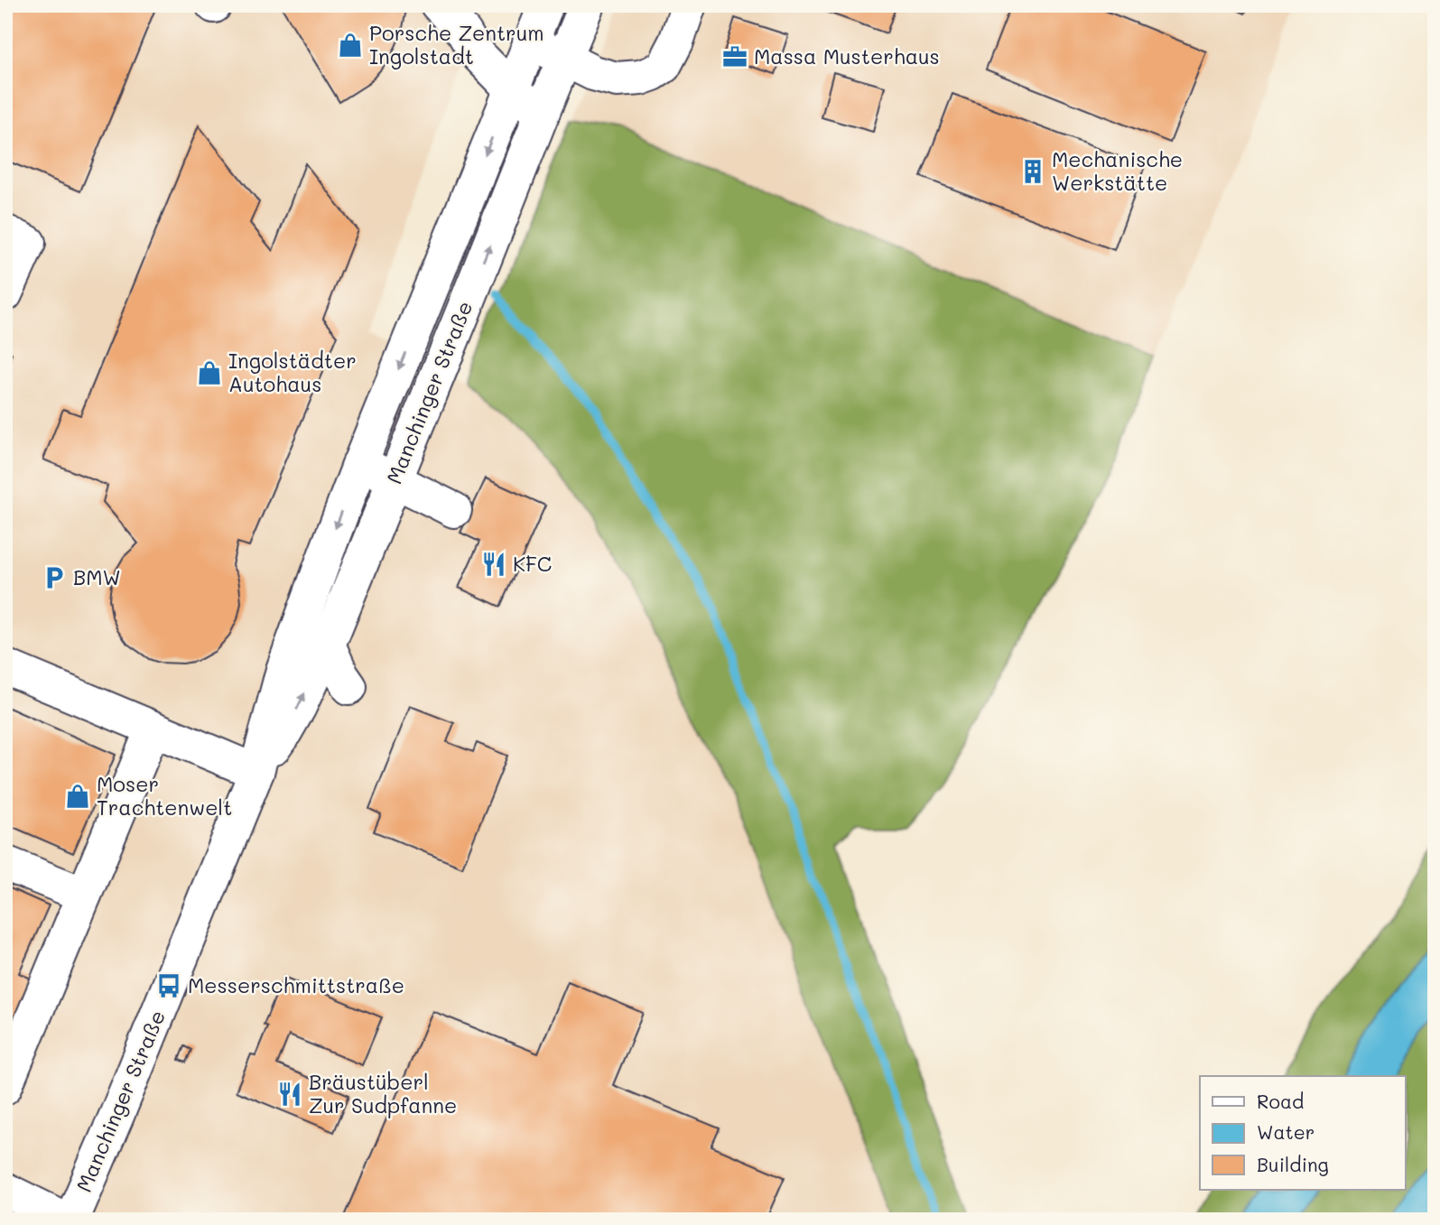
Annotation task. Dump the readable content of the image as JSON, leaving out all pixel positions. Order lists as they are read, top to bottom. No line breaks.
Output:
{"streets":{"main road":["Manchinger Straße"]},"places":{"shop":["Porsche Zentrum Ingolstadt","Ingolstädter Autohaus","Moser Trachtenwelt"],"office":["Massa Musterhaus"],"building":["Mechanische Werkstätte"],"restaurant":["KFC","Bräustüberl Zur Sudpfanne"],"parking":["BMW"],"bus stop":["Messerschmittstraße"]},"legend":["Road","Water","Building"]}
